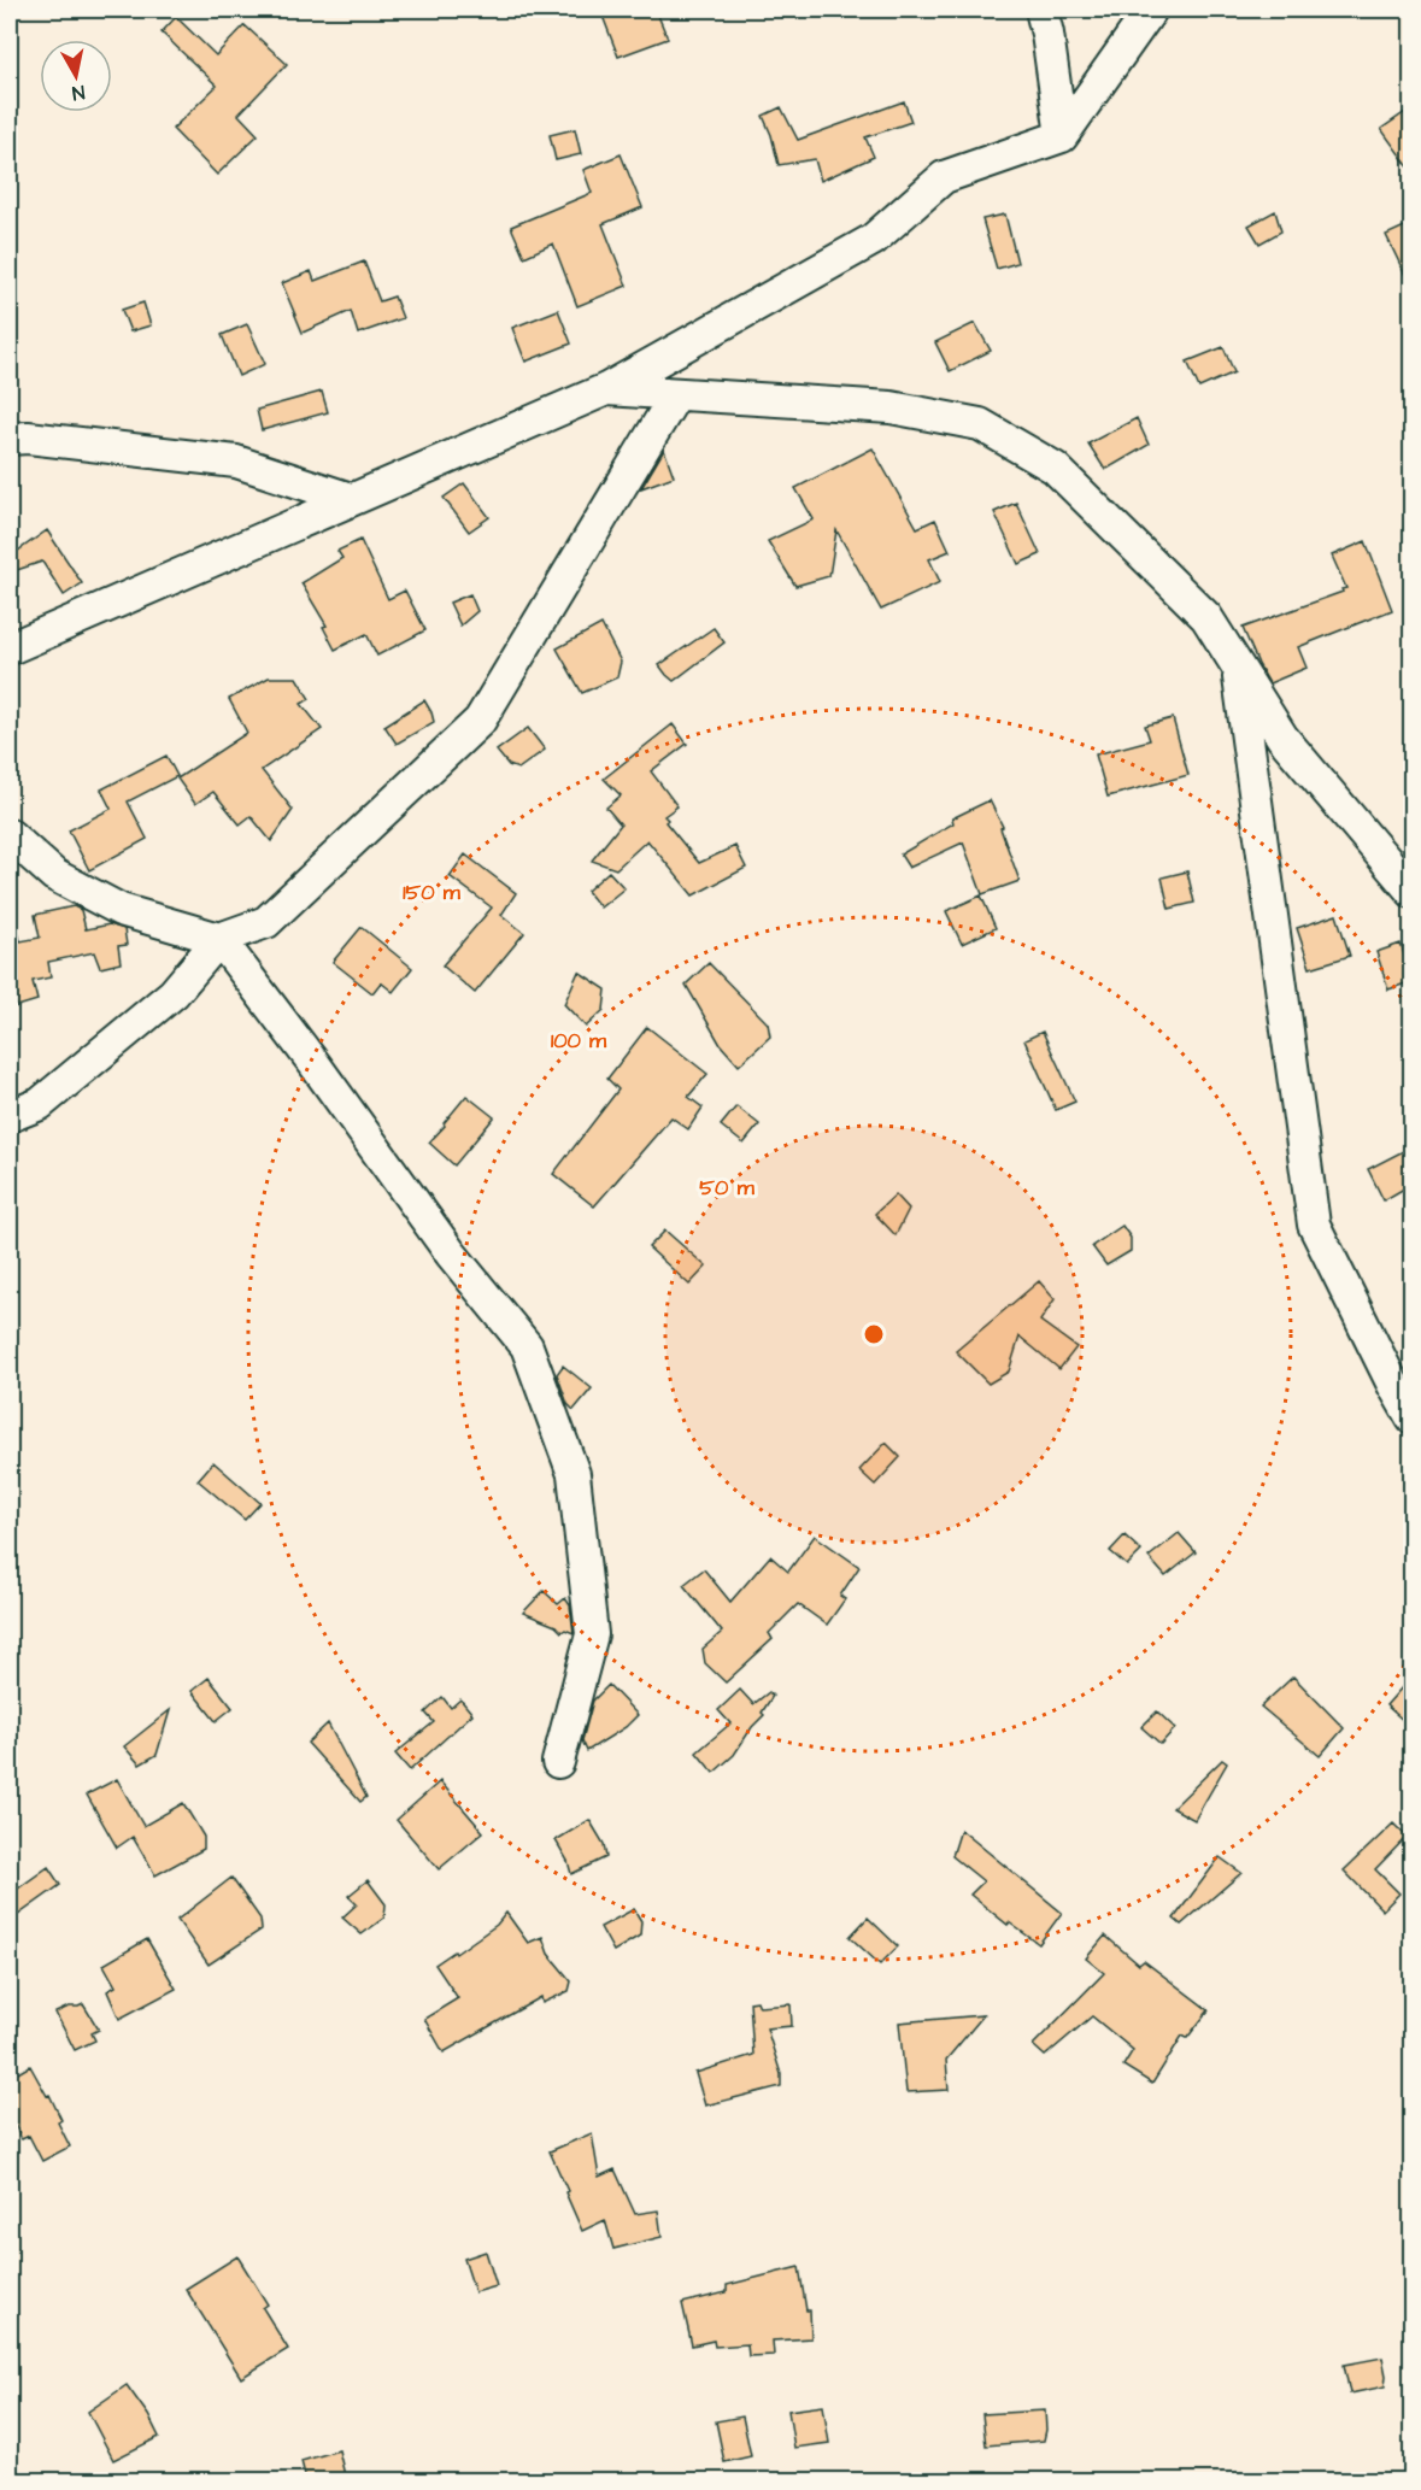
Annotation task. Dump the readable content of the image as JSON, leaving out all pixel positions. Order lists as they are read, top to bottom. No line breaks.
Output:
{"north":"bottom","rings":["150 m","100 m","50 m"]}
